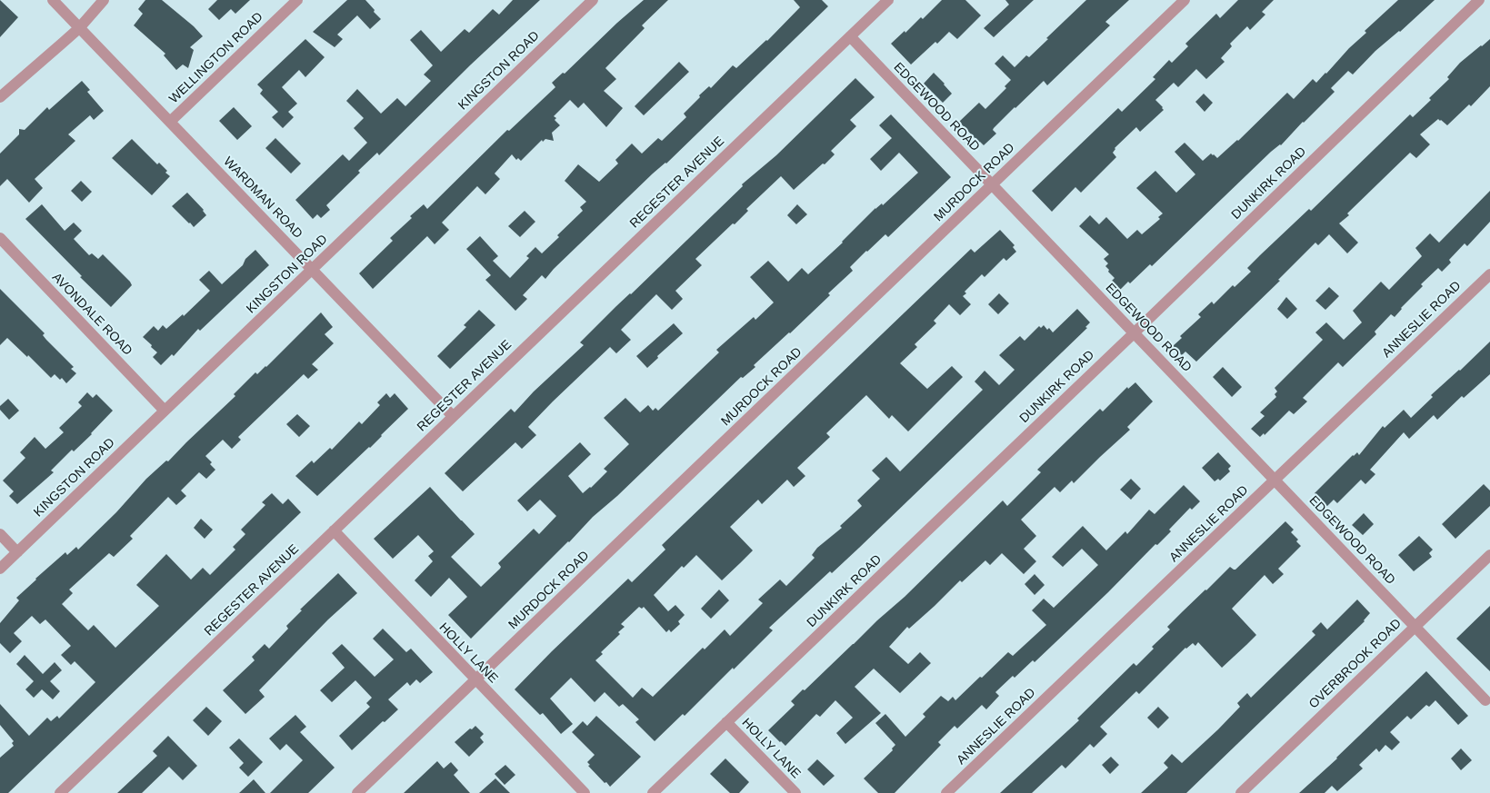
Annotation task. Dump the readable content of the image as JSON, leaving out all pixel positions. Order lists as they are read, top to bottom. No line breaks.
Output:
{"streets":{"street":["WELLINGTON ROAD","KINGSTON ROAD","EDGEWOOD ROAD","REGESTER AVENUE","MURDOCK ROAD","DUNKIRK ROAD","WARDMAN ROAD","AVONDALE ROAD","ANNESLIE ROAD","HOLLY LANE","OVERBROOK ROAD"]},"crossings":[["WELLINGTON ROAD","WARDMAN ROAD"],["KINGSTON ROAD","WARDMAN ROAD"],["KINGSTON ROAD","AVONDALE ROAD"],["EDGEWOOD ROAD","REGESTER AVENUE"],["EDGEWOOD ROAD","MURDOCK ROAD"],["EDGEWOOD ROAD","DUNKIRK ROAD"],["EDGEWOOD ROAD","ANNESLIE ROAD"],["EDGEWOOD ROAD","OVERBROOK ROAD"],["REGESTER AVENUE","WARDMAN ROAD"],["REGESTER AVENUE","HOLLY LANE"],["MURDOCK ROAD","HOLLY LANE"],["DUNKIRK ROAD","HOLLY LANE"]]}
